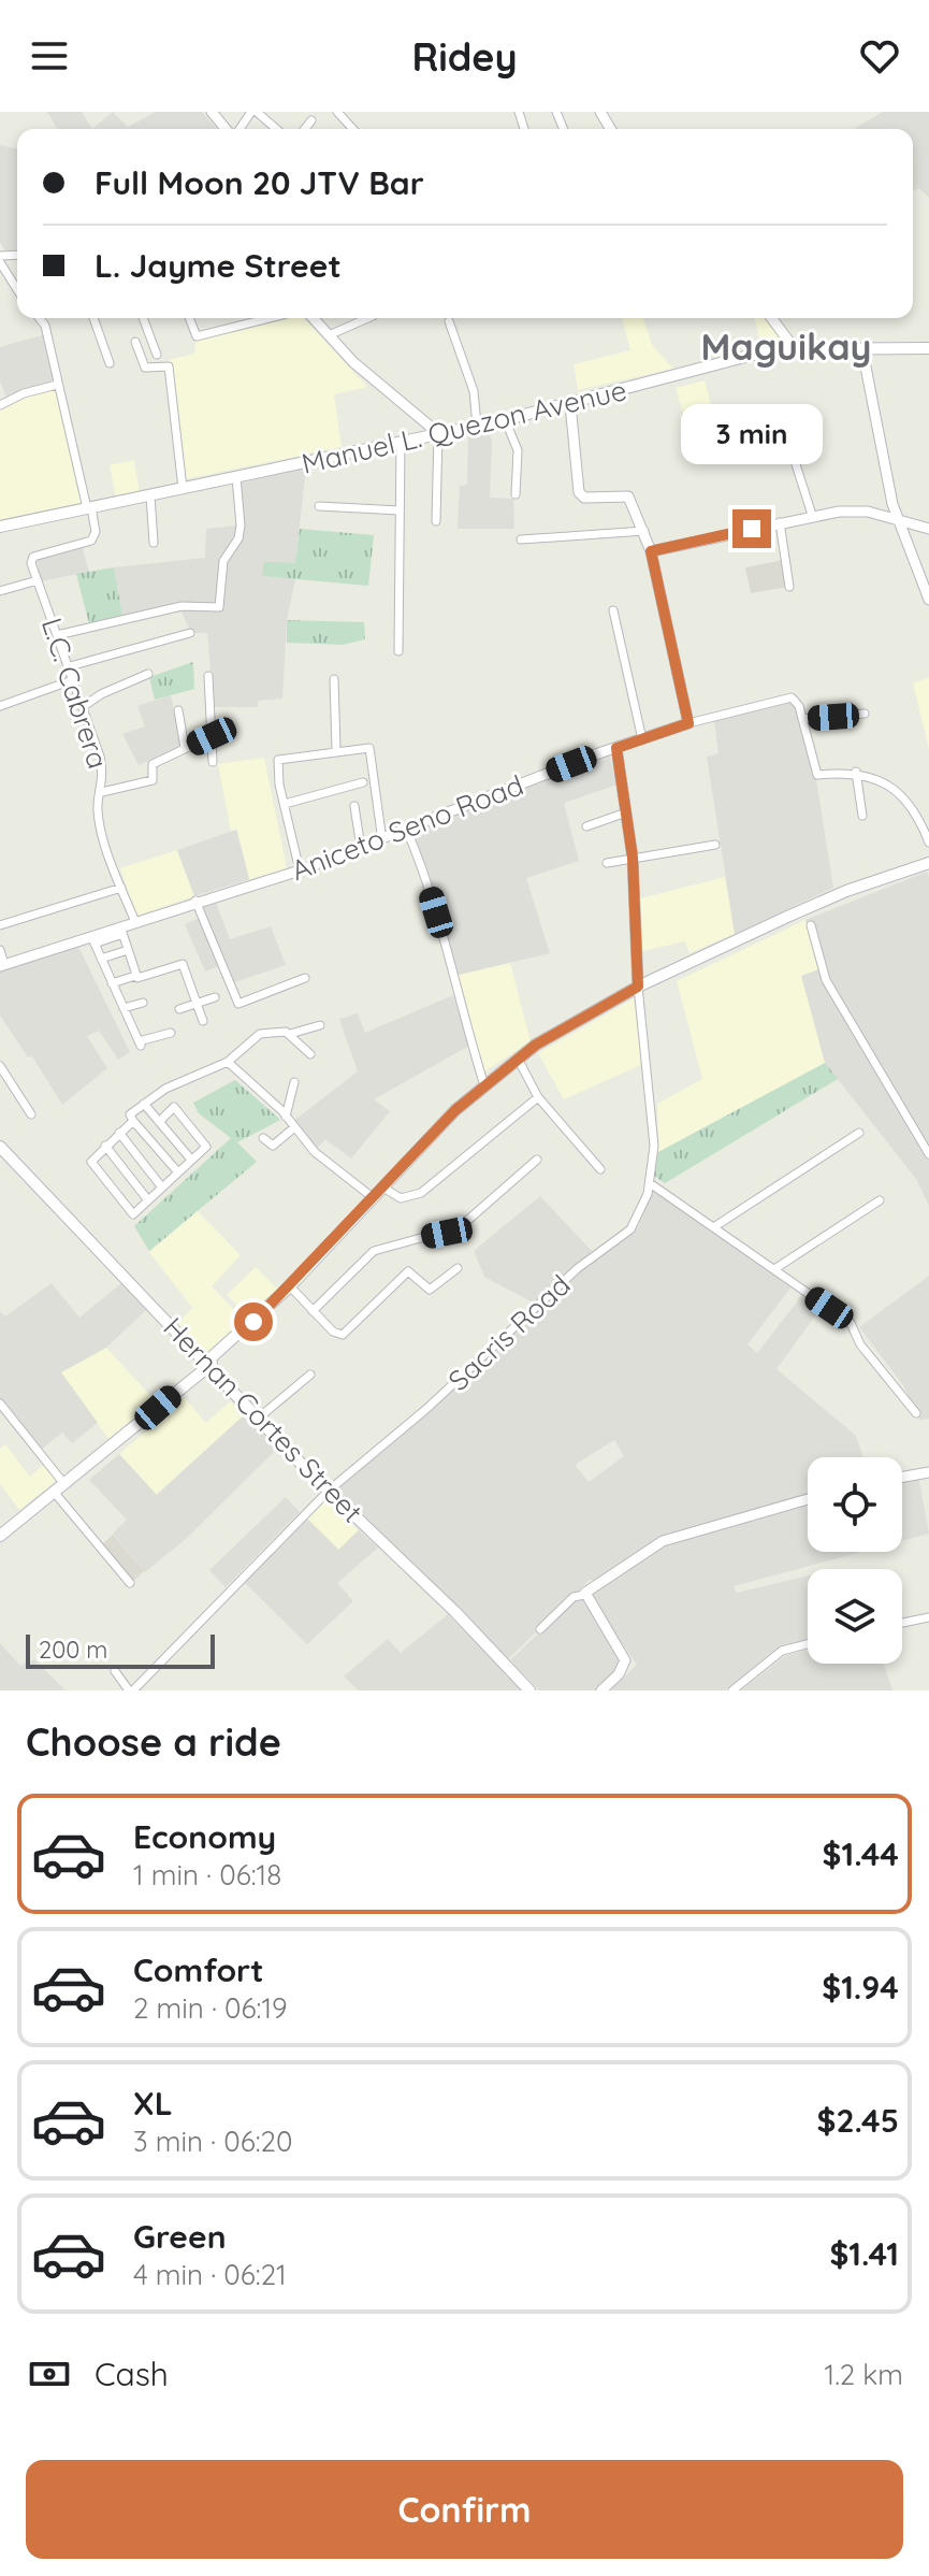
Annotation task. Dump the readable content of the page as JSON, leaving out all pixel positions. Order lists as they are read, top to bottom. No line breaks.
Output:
{"streets":{"main road":["Manuel L. Quezon Avenue","Hernan Cortes Street"],"street":["L.C. Cabrera","Aniceto Seno Road","Sacris Road"]},"crossings":[["Manuel L. Quezon Avenue","L.C. Cabrera"],["L.C. Cabrera","Aniceto Seno Road"],["Sacris Road","Hernan Cortes Street"]],"districts":["Maguikay"],"scale_bar":"200 m","page":{"header":"Ridey","banner":["Full Moon 20 JTV Bar","L. Jayme Street"],"bubble":"3 min","scale":"200 m","heading":"Choose a ride","list":[{"name":"Economy","note":"1 min · 06:18","value":"$1.44"},{"name":"Comfort","note":"2 min · 06:19","value":"$1.94"},{"name":"XL","note":"3 min · 06:20","value":"$2.45"},{"name":"Green","note":"4 min · 06:21","value":"$1.41"}],"pay":["Cash","1.2 km"],"buttons":"Confirm"}}
